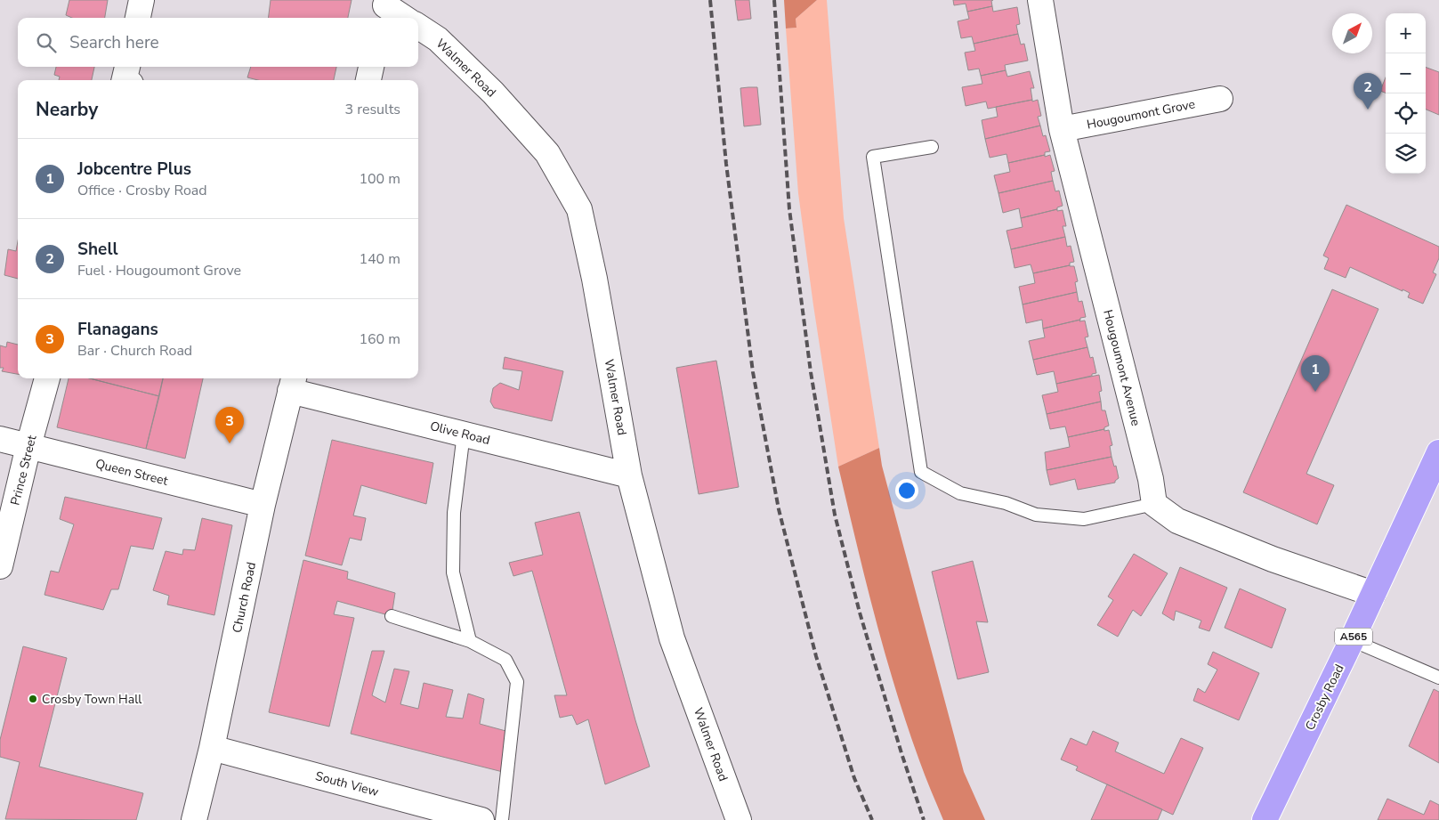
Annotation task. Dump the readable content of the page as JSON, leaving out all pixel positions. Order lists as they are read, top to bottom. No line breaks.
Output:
{"streets":{"highway":["A565","Crosby Road"],"street":["Walmer Road","Hougoumont Grove","Hougoumont Avenue","Olive Road","Prince Street","Queen Street","Church Road","South View"]},"crossings":[["Walmer Road","Olive Road"],["Hougoumont Grove","Hougoumont Avenue"],["Olive Road","Church Road"],["Prince Street","Queen Street"],["Queen Street","Church Road"],["Church Road","South View"]],"places":["Crosby Town Hall"],"north":"top right","page":{"map_buttons":["+","−"],"search":"Search here","pins":["2","1","3"],"heading":["Nearby","3 results"],"list":[{"mark":"1","name":"Jobcentre Plus","note":"Office · Crosby Road","value":"100 m"},{"mark":"2","name":"Shell","note":"Fuel · Hougoumont Grove","value":"140 m"},{"mark":"3","name":"Flanagans","note":"Bar · Church Road","value":"160 m"}]}}
